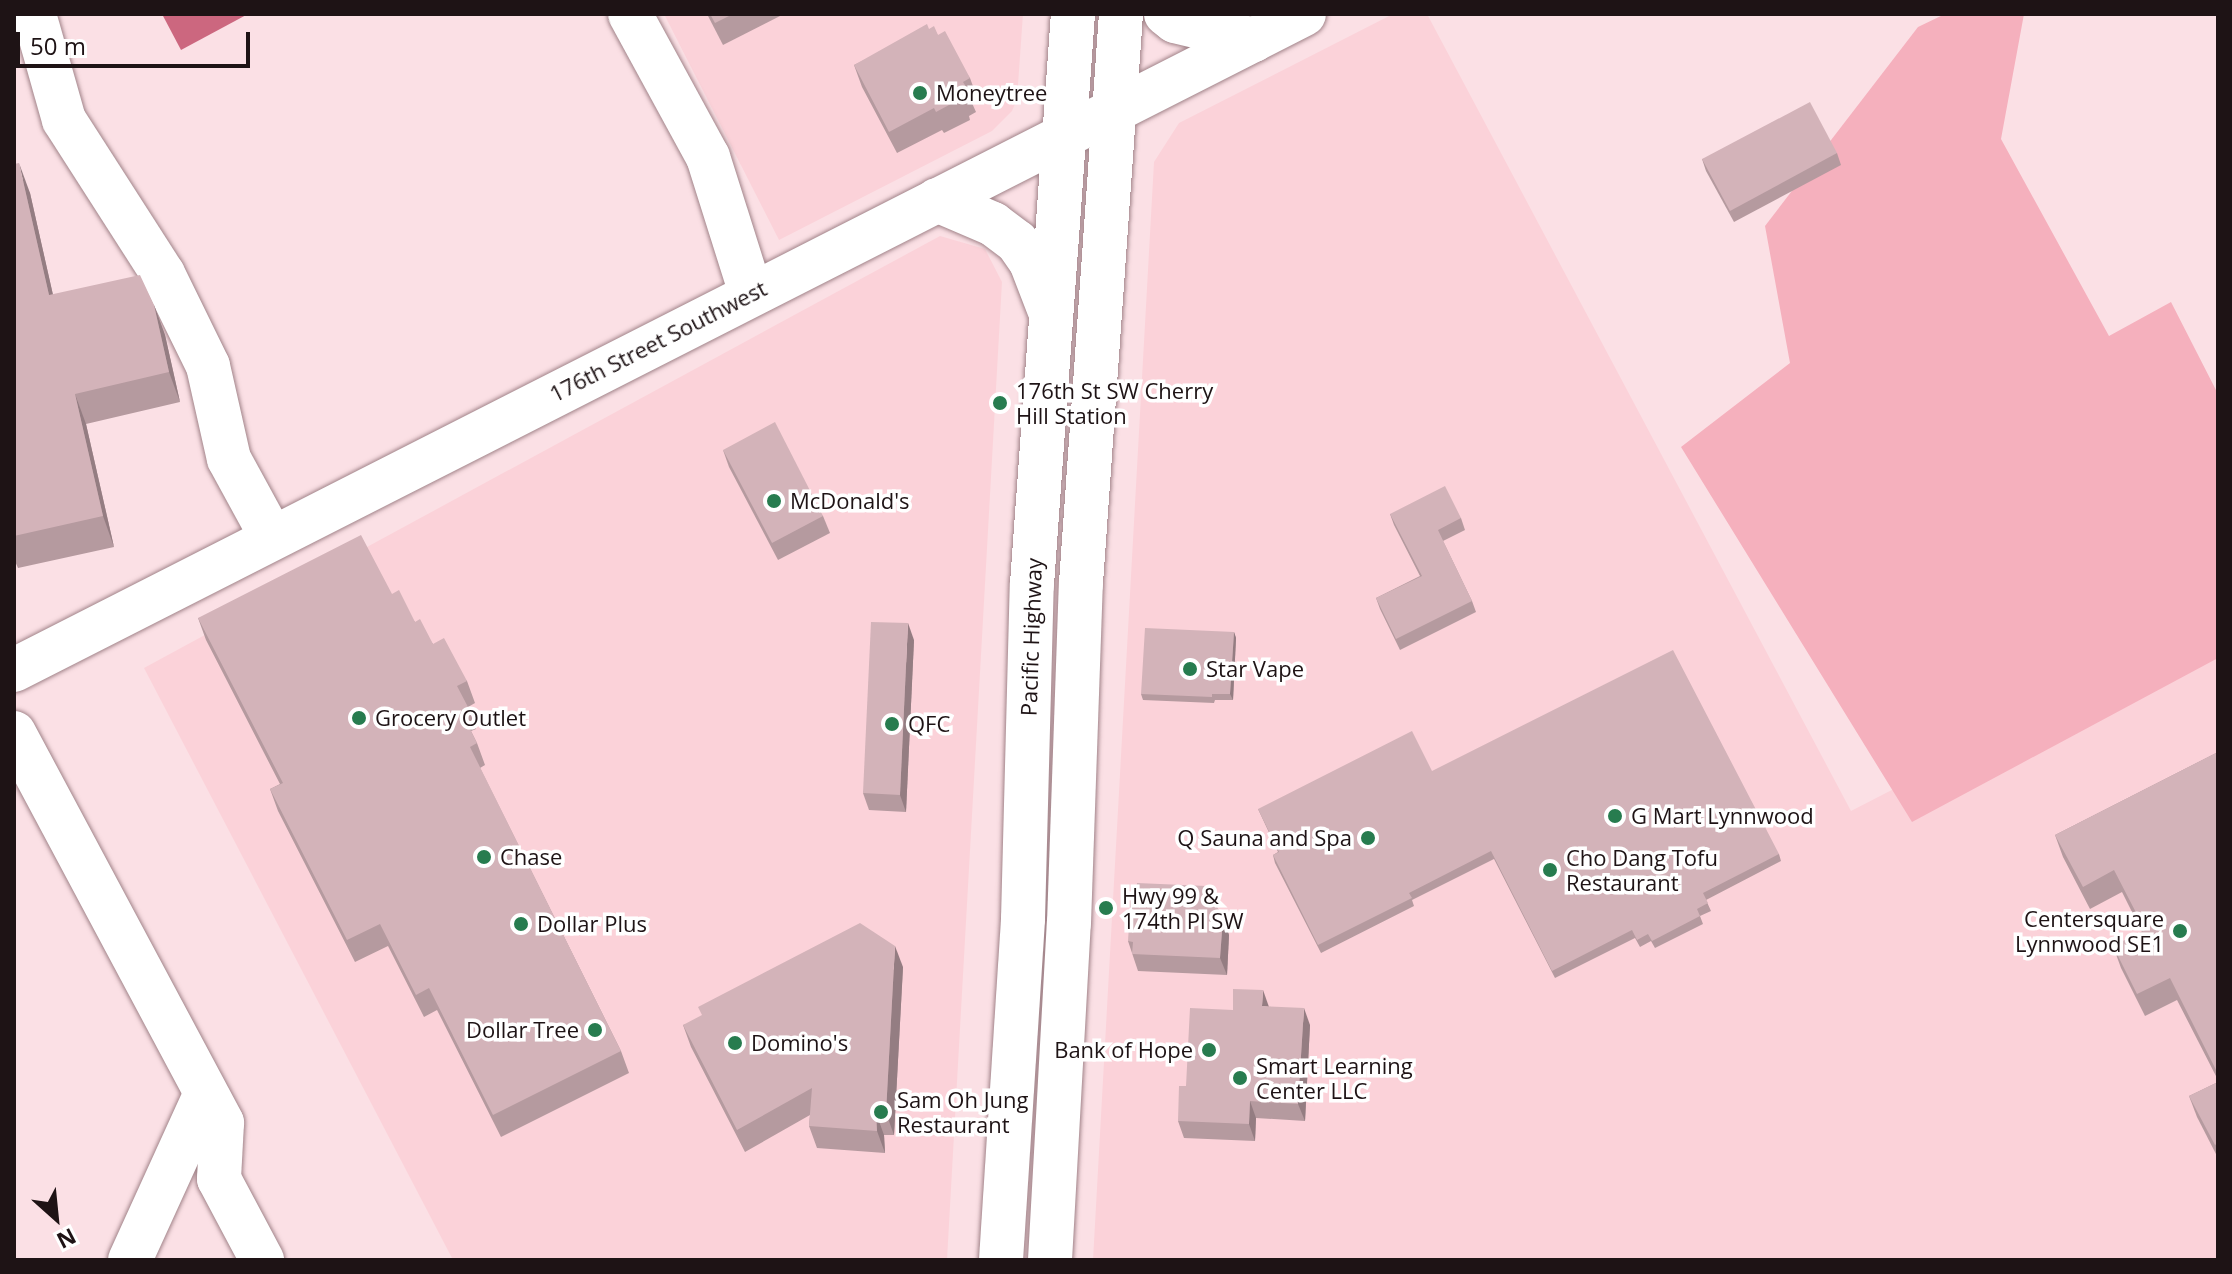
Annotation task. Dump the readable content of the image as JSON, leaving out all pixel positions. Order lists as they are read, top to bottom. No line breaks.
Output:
{"streets":{"main road":["176th Street Southwest","Pacific Highway"]},"crossings":[["176th Street Southwest","Pacific Highway"]],"places":["Moneytree","176th St SW Cherry Hill Station","McDonald's","Star Vape","Grocery Outlet","QFC","G Mart Lynnwood","Q Sauna and Spa","Chase","Cho Dang Tofu Restaurant","Hwy 99 & 174th Pl SW","Dollar Plus","Centersquare Lynnwood SE1","Dollar Tree","Domino's","Bank of Hope","Smart Learning Center LLC","Sam Oh Jung Restaurant"],"scale_bar":"50 m","north":"bottom right"}
